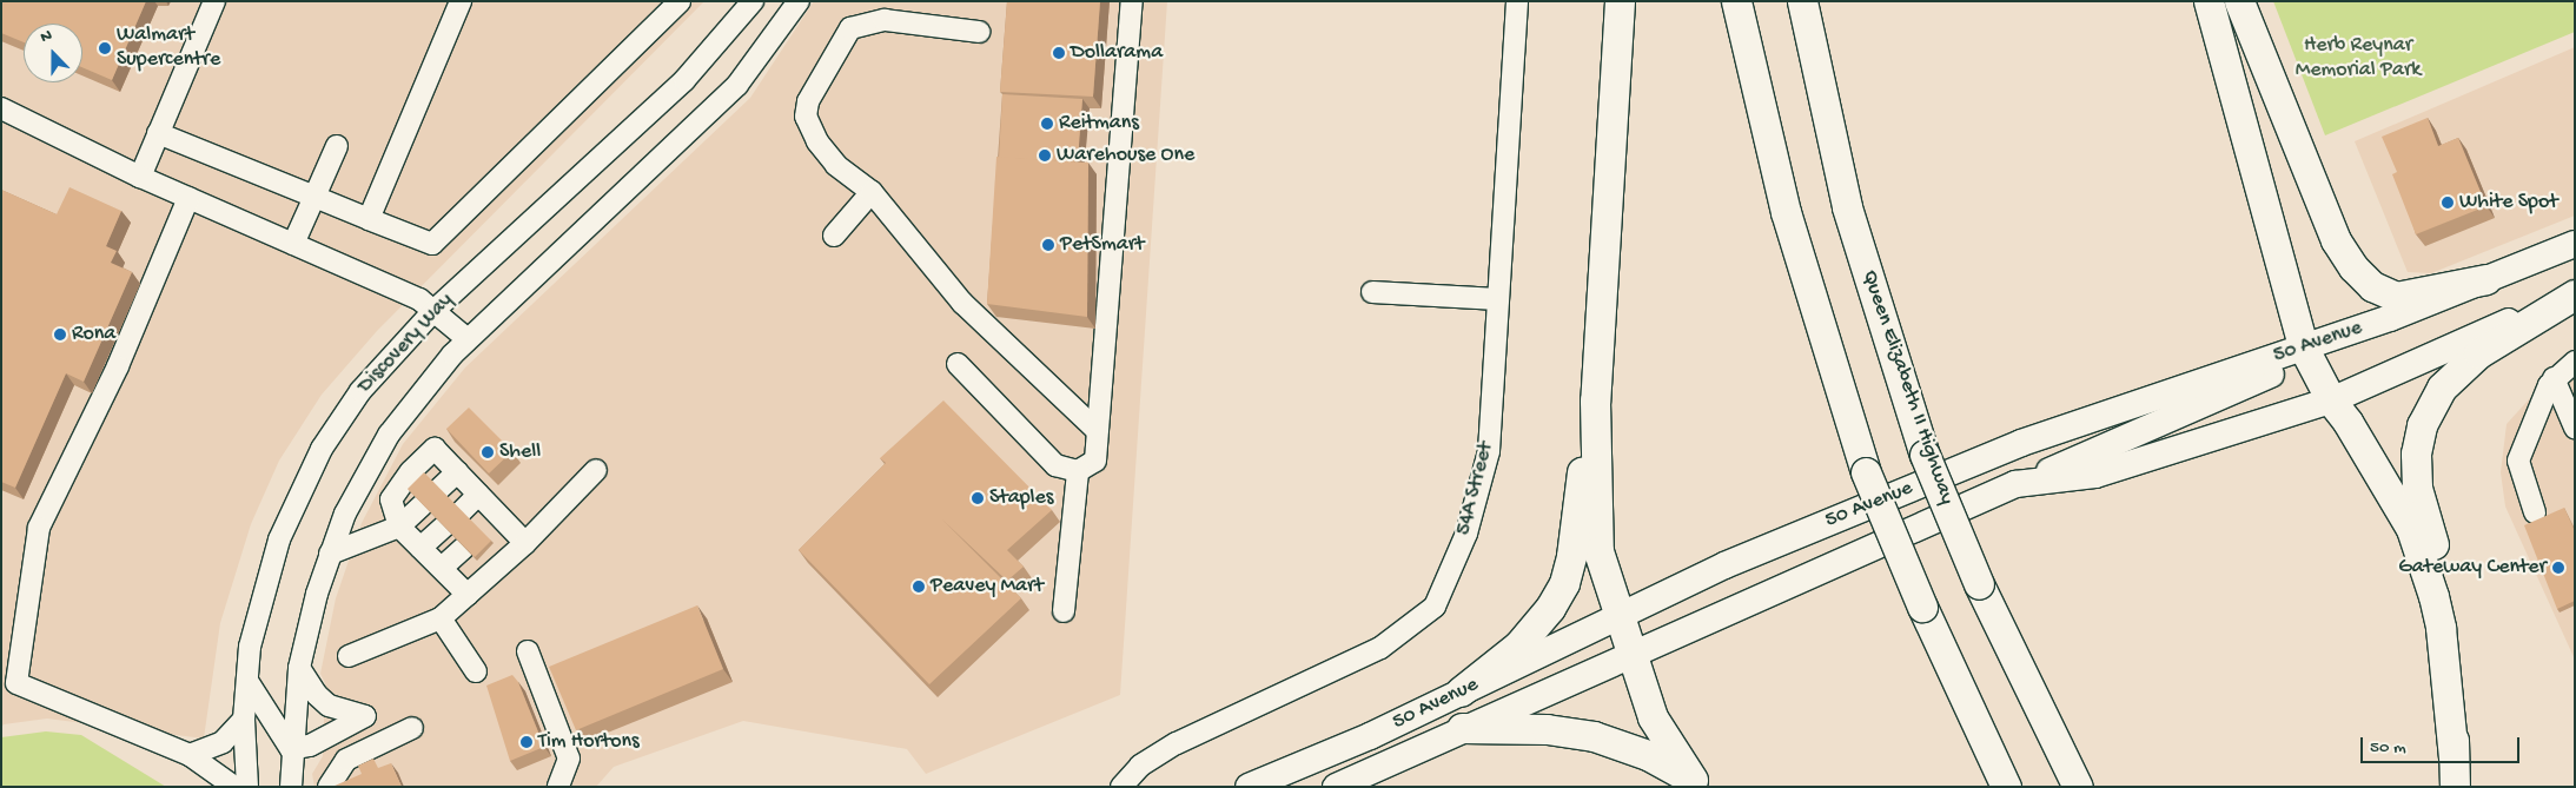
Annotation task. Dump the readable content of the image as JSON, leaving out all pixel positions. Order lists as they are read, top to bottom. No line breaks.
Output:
{"streets":{"highway":["Queen Elizabeth II Highway"],"main road":["50 Avenue"],"street":["Discovery Way","54A Street"]},"parks":["Herb Reynar Memorial Park"],"places":["Walmart Supercentre","Dollarama","Reitmans","Warehouse One","White Spot","PetSmart","Rona","Shell","Staples","Gateway Center","Peavey Mart","Tim Hortons"],"scale_bar":"50 m","north":"top"}
